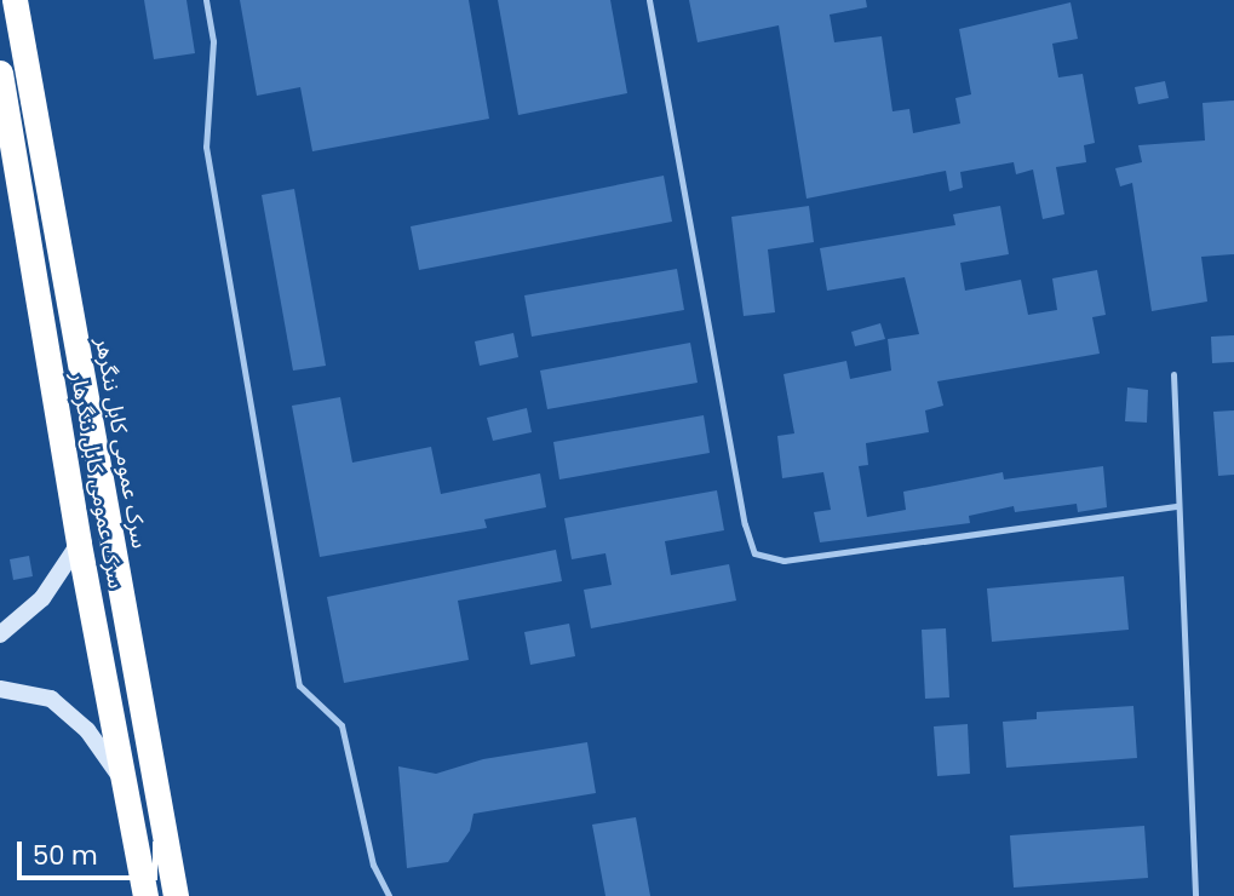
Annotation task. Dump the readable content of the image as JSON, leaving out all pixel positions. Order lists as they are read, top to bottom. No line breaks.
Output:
{"streets":{"highway":["سرک عمومی کابل ننگرهر","سرک عمومی کابل ننگرهار"]},"scale_bar":"50 m"}
